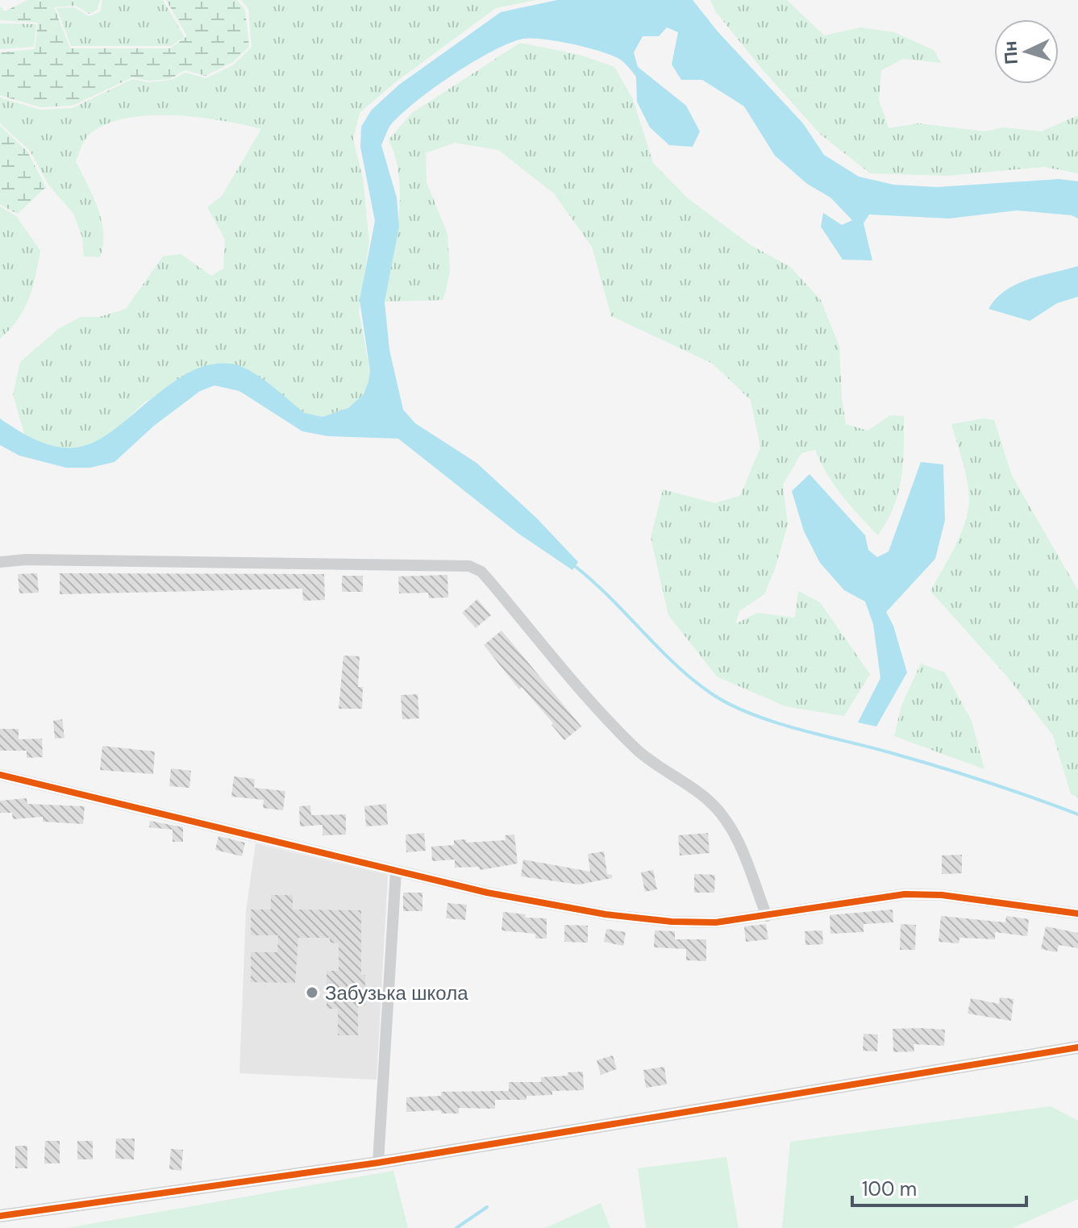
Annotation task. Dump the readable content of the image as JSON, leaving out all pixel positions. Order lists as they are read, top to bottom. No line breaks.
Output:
{"places":["Забузька школа"],"scale_bar":"100 m","north":"left"}
